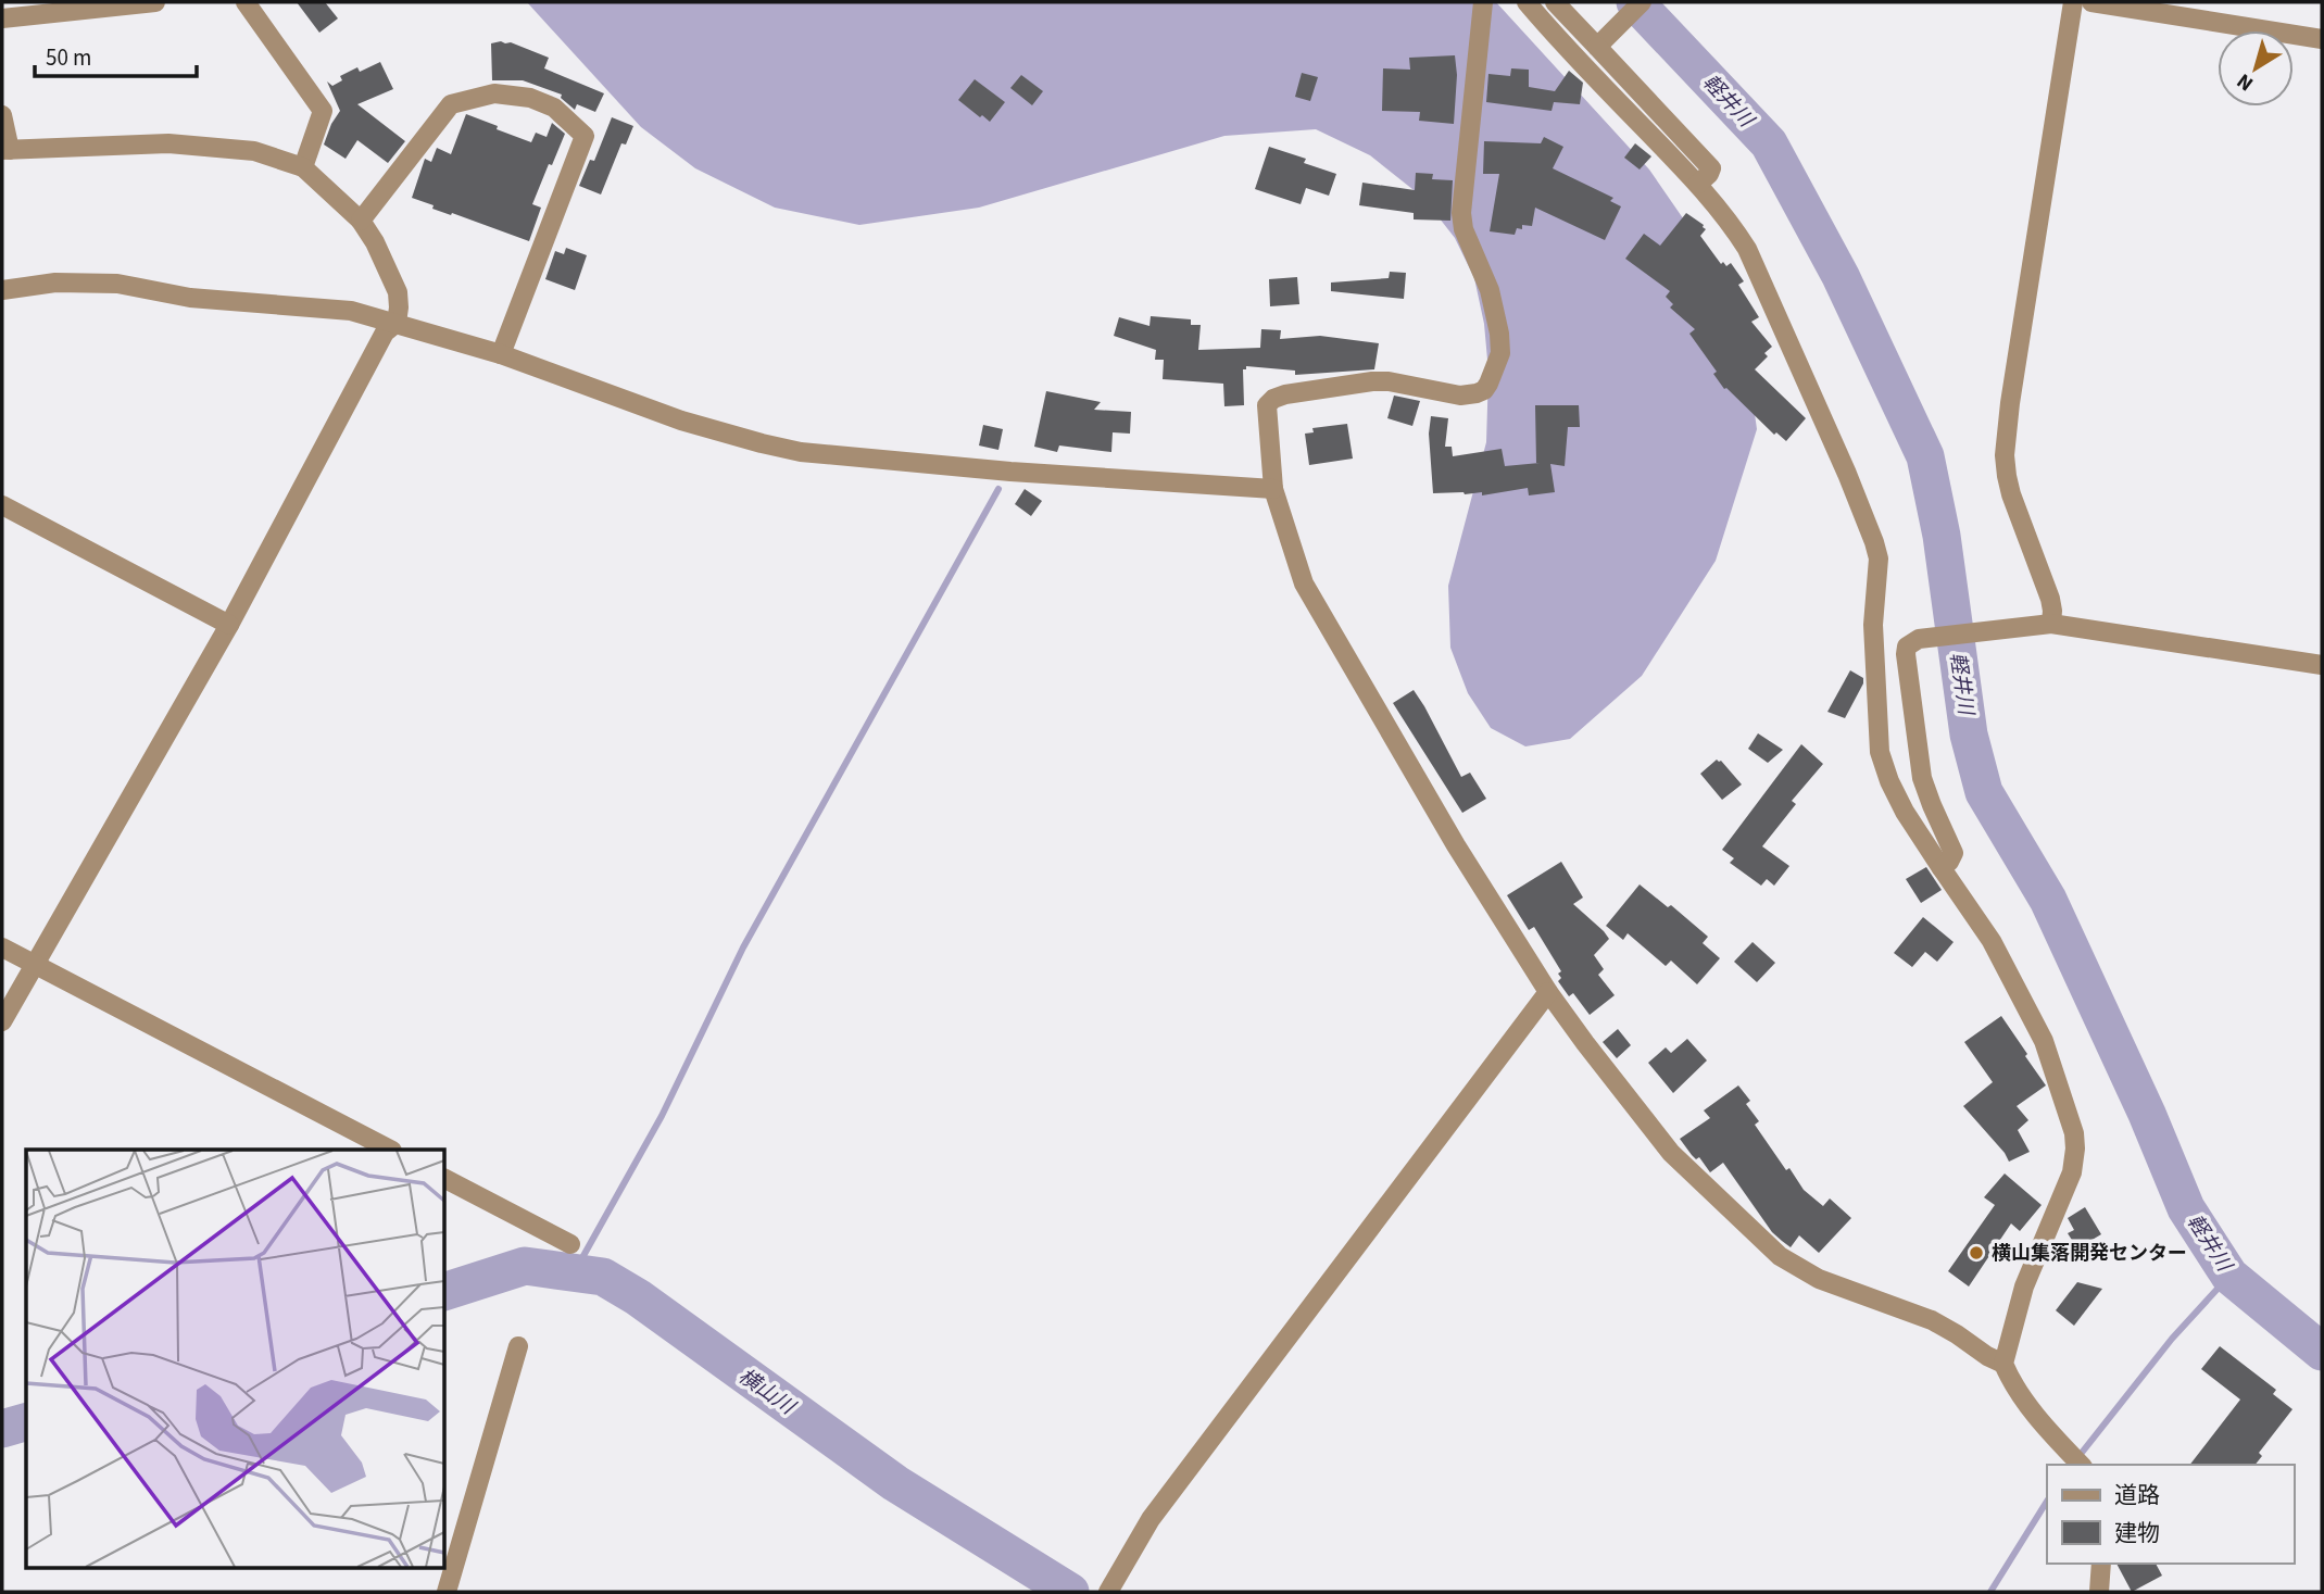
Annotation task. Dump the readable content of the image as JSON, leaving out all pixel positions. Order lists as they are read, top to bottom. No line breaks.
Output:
{"water":["軽井川","横山川"],"places":["横山集落開発センター"],"legend":["道路","建物"],"scale_bar":"50 m","north":"bottom left"}
